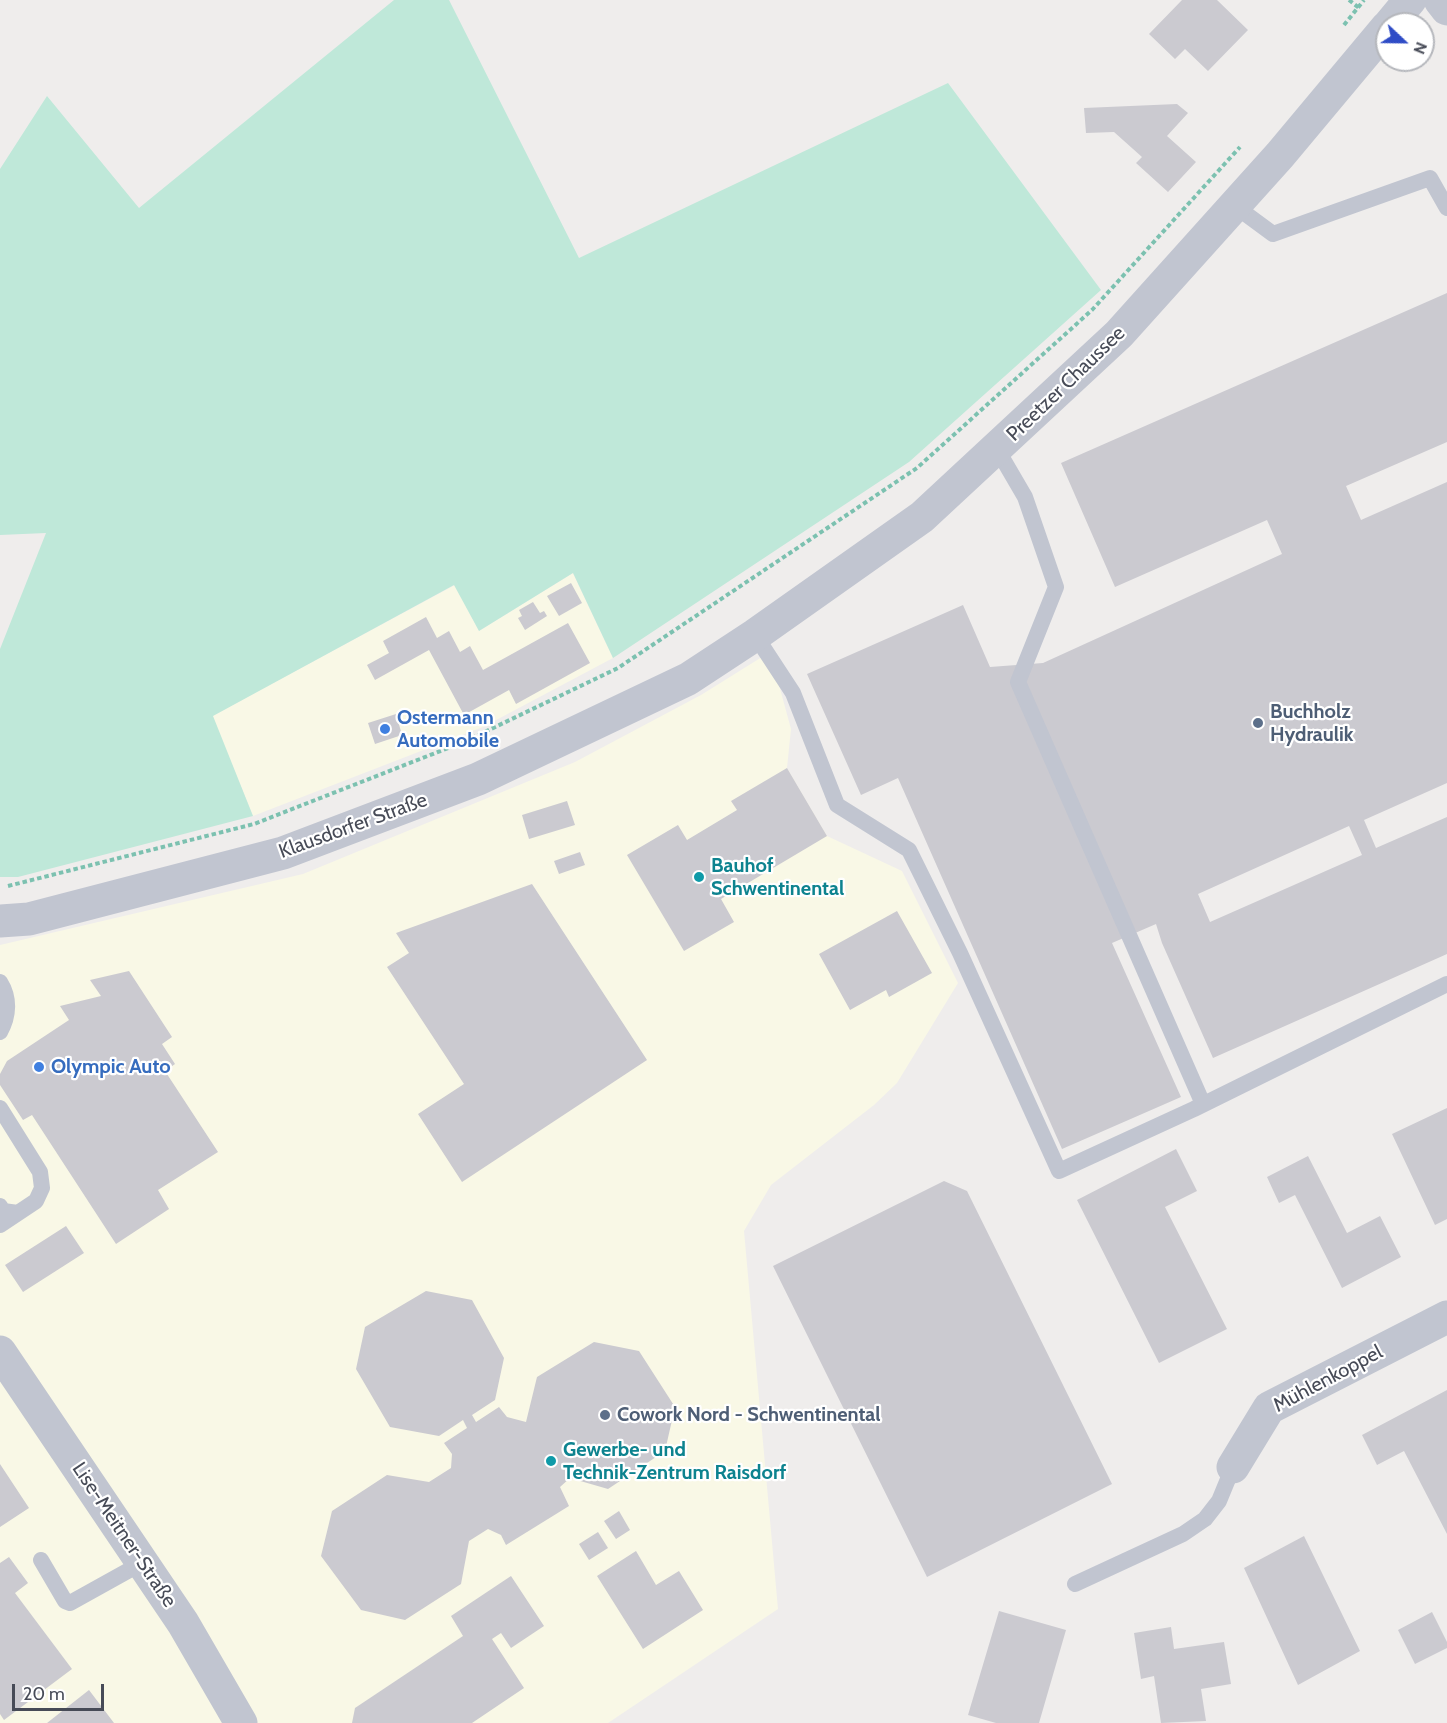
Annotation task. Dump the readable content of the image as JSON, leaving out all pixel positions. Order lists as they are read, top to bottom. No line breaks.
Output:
{"streets":{"street":["Preetzer Chaussee","Klausdorfer Straße","Mühlenkoppel","Lise-Meitner-Straße"]},"crossings":[["Preetzer Chaussee","Klausdorfer Straße"]],"places":["Buchholz Hydraulik","Ostermann Automobile","Bauhof Schwentinental","Olympic Auto","Cowork Nord - Schwentinental","Gewerbe- und Technik-Zentrum Raisdorf"],"scale_bar":"20 m","north":"right"}
